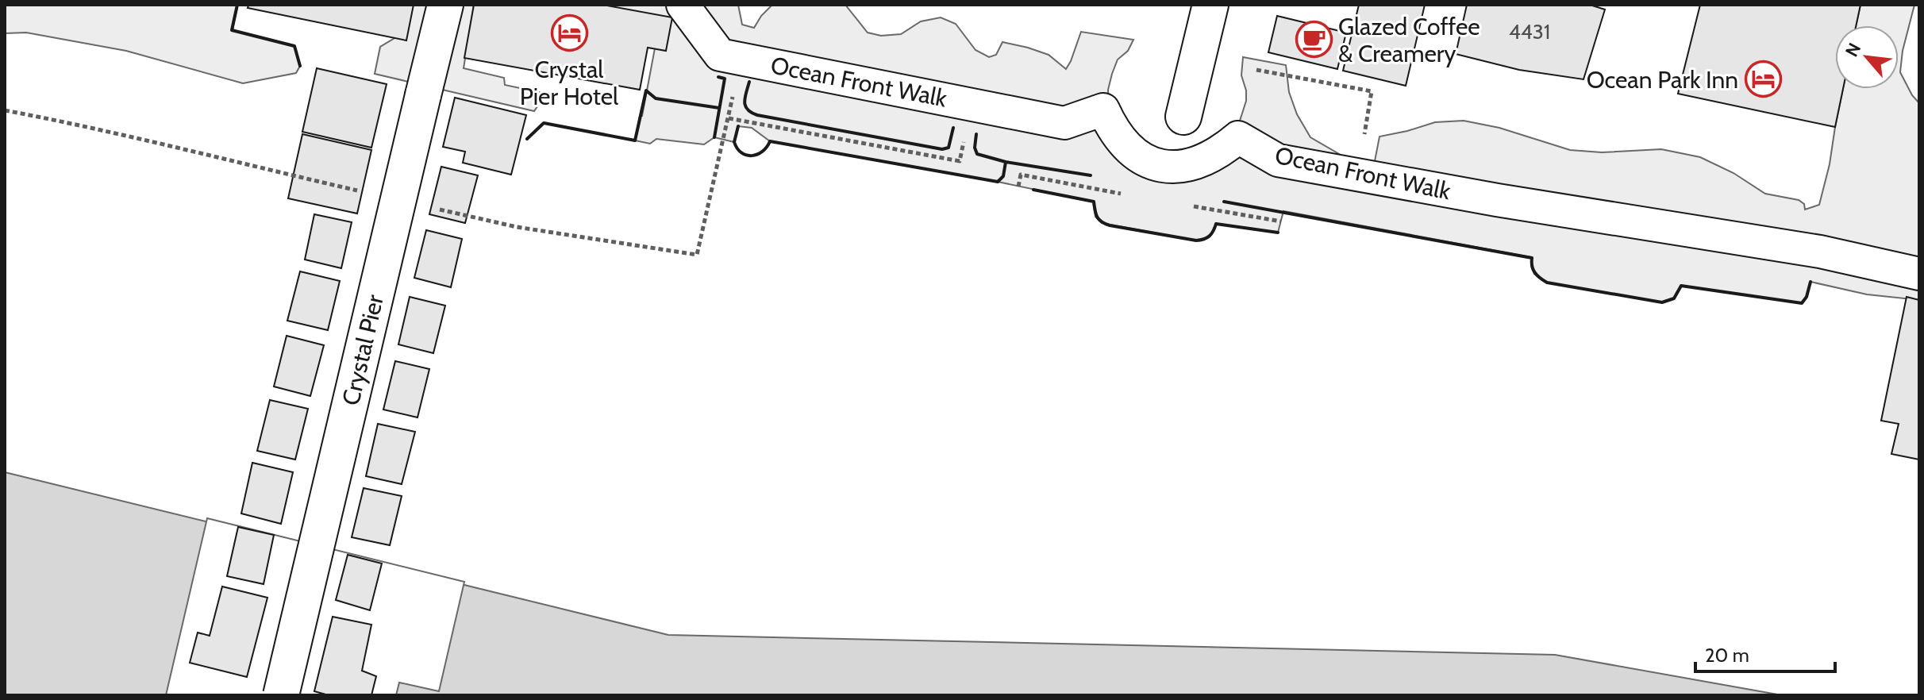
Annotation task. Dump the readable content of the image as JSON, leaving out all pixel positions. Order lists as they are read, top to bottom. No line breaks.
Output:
{"streets":{"street":["Ocean Front Walk","Crystal Pier"]},"places":{"hotel":["Crystal Pier Hotel","Ocean Park Inn"],"cafe":["Glazed Coffee & Creamery"]},"house_numbers":["4431"],"scale_bar":"20 m","north":"top left"}
